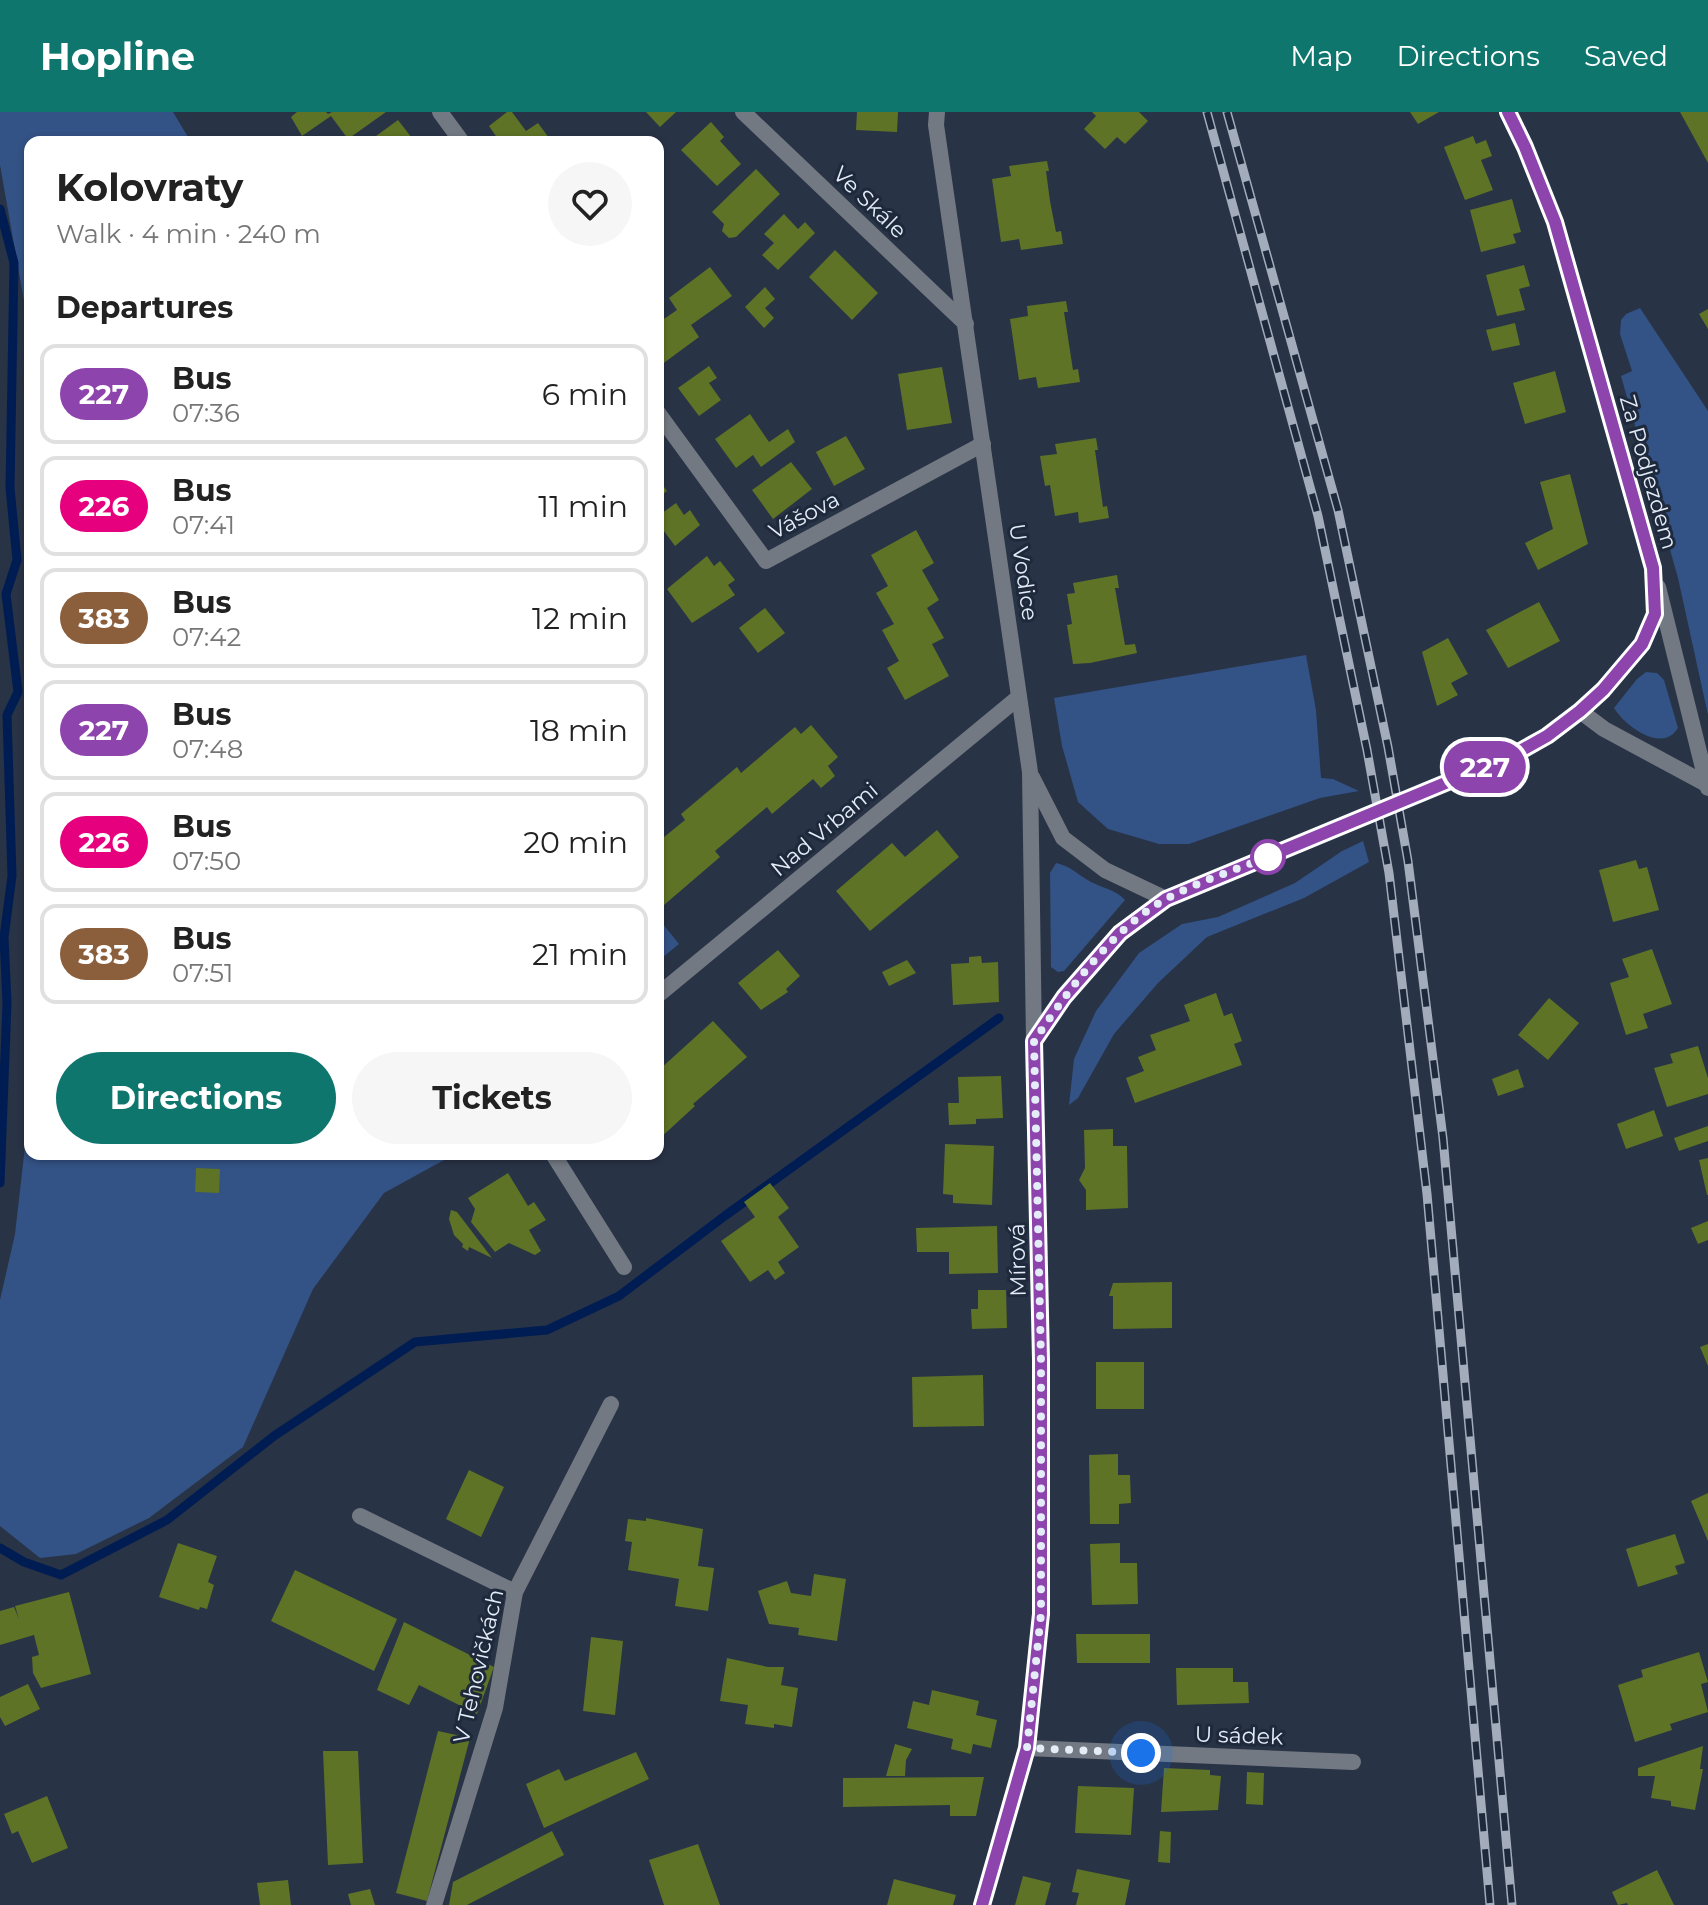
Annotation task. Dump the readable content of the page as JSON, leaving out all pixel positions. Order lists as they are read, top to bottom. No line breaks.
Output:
{"streets":{"street":["Ve Skále","Za Podjezdem","Vášova","U Vodice","Nad Vrbami","Mírová","V Tehovičkách","U sádek"]},"crossings":[["Ve Skále","U Vodice"],["Vášova","U Vodice"],["U Vodice","Nad Vrbami"],["U Vodice","Mírová"],["Mírová","U sádek"]],"lines":["bus line 227"],"page":{"header":"Hopline","nav":["Map","Directions","Saved"],"on_map":"227","heading":[["Kolovraty","Walk · 4 min · 240 m"],"Departures"],"list":[{"mark":"227","name":"Bus","note":"07:36","value":"6 min"},{"mark":"226","name":"Bus","note":"07:41","value":"11 min"},{"mark":"383","name":"Bus","note":"07:42","value":"12 min"},{"mark":"227","name":"Bus","note":"07:48","value":"18 min"},{"mark":"226","name":"Bus","note":"07:50","value":"20 min"},{"mark":"383","name":"Bus","note":"07:51","value":"21 min"}],"buttons":["Directions","Tickets"]}}
